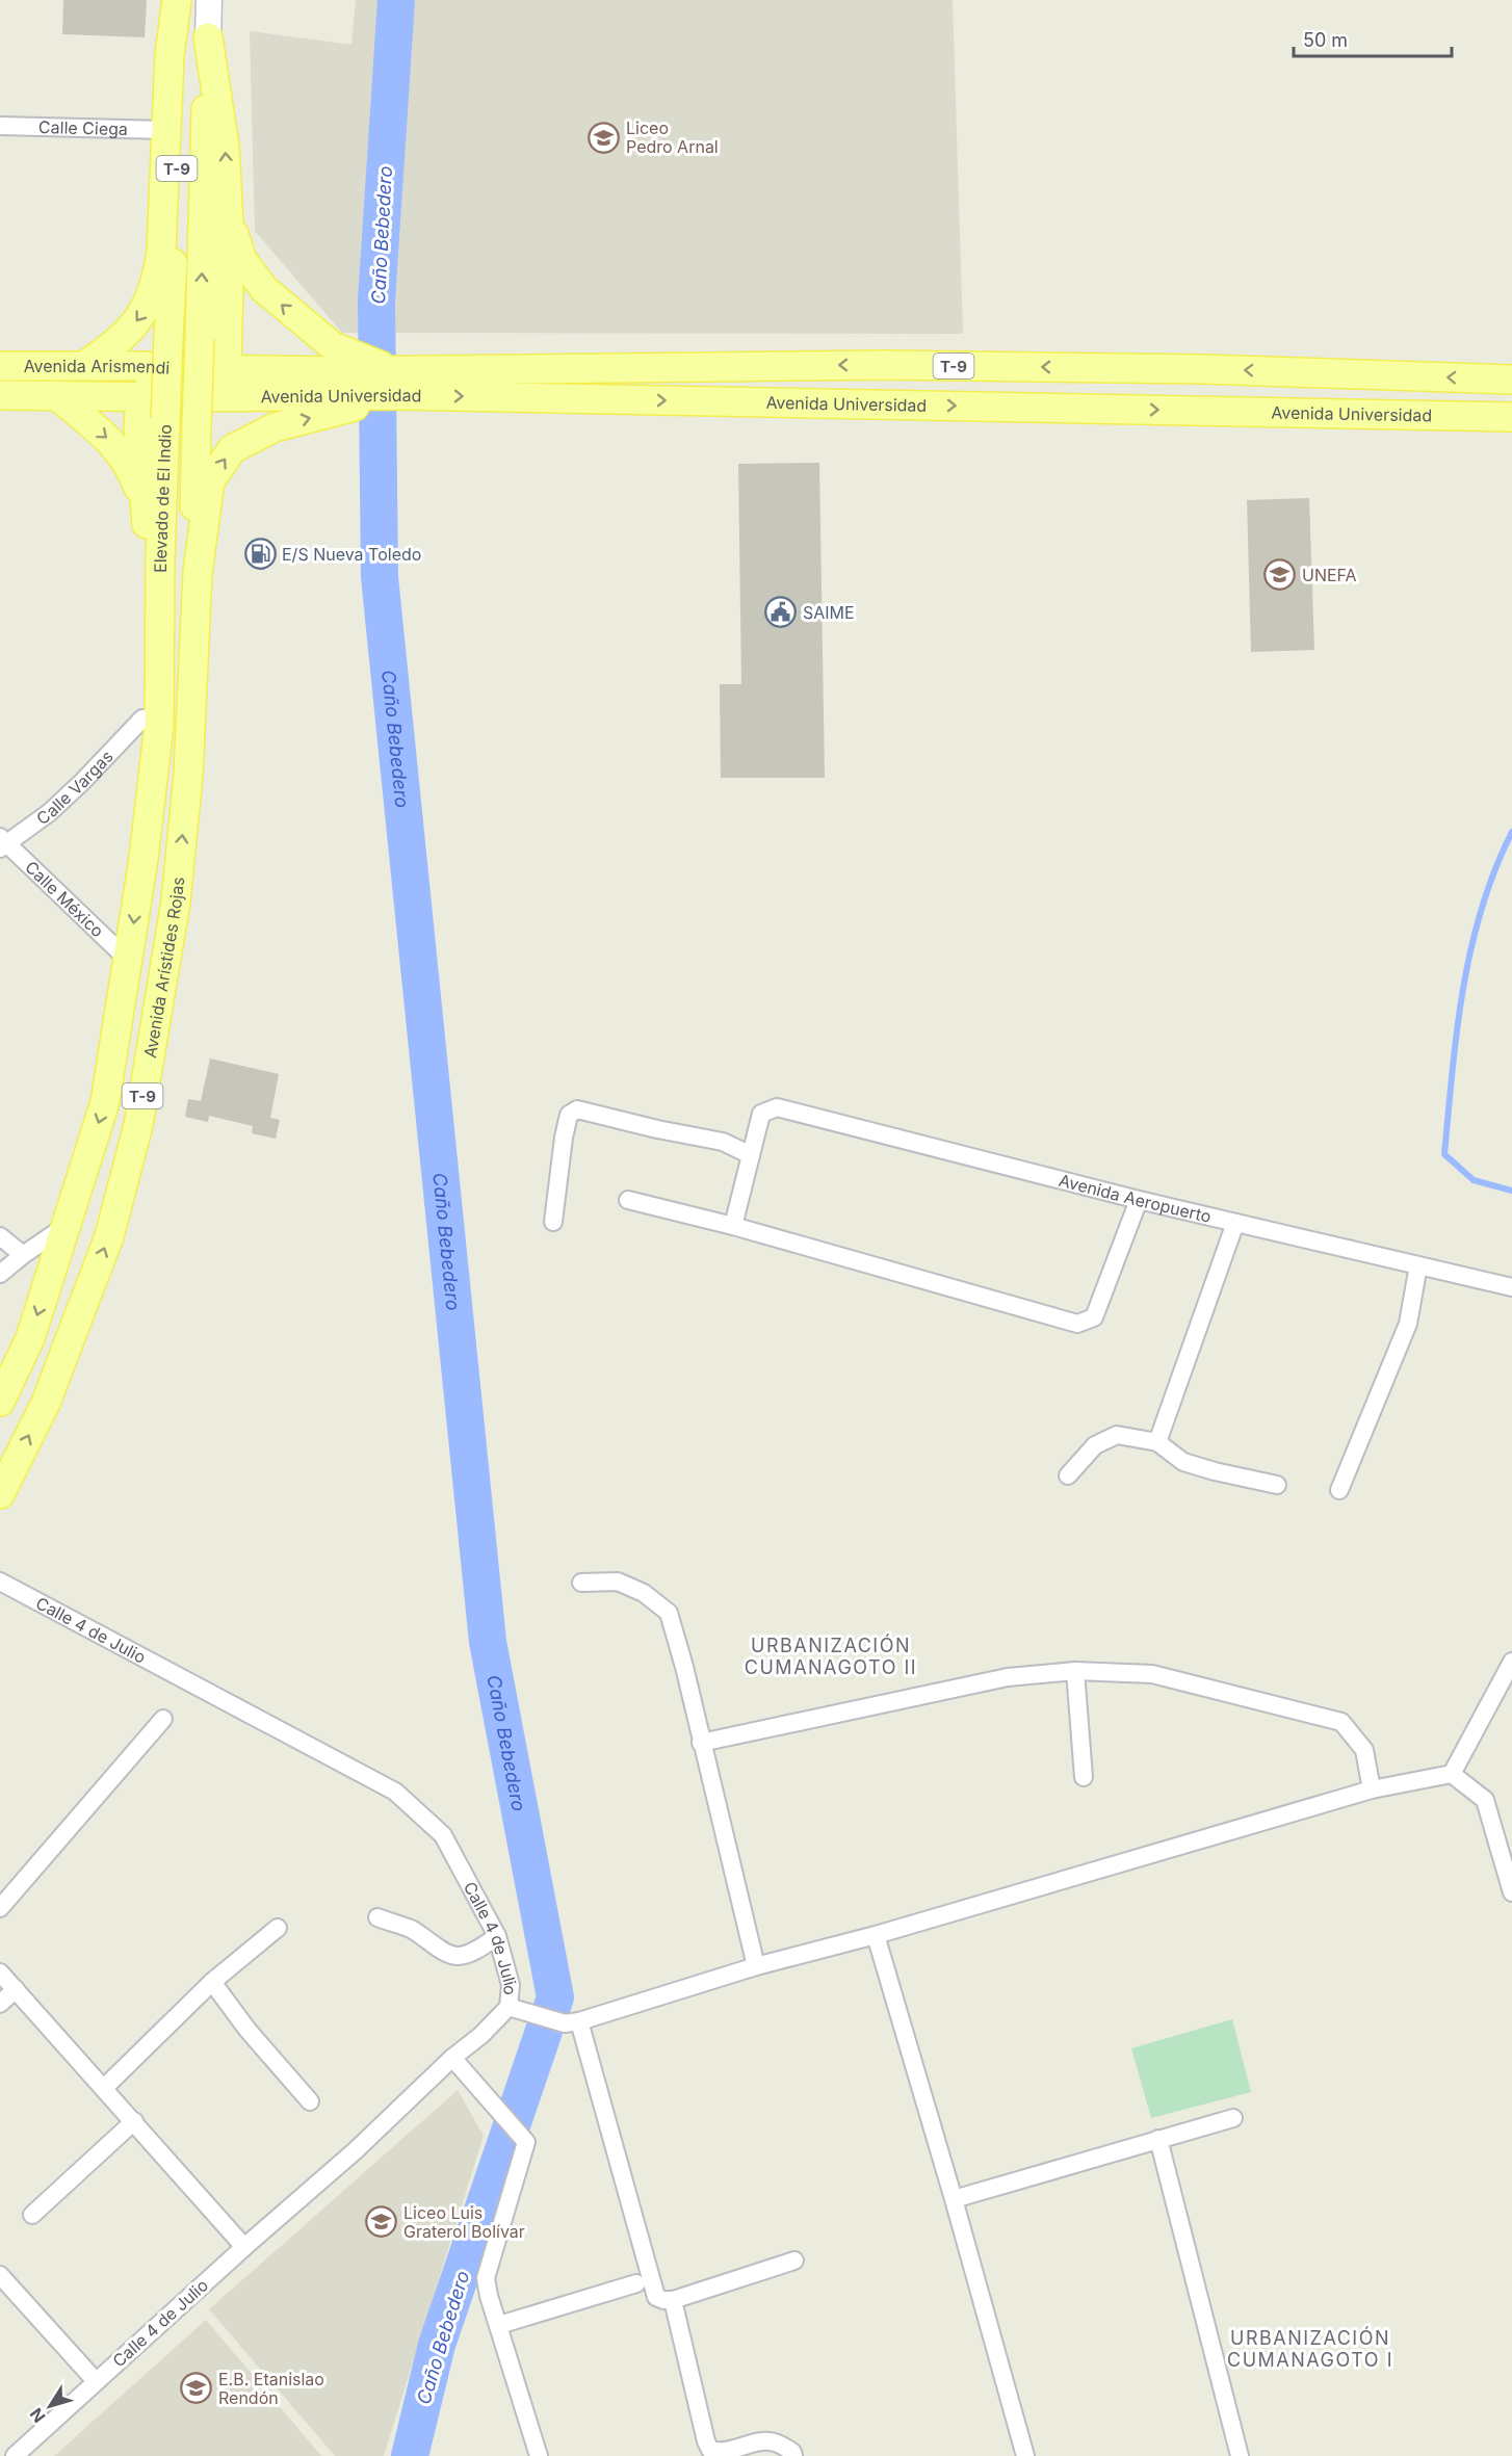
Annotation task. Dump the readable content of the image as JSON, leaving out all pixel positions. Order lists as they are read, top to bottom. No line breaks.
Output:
{"streets":{"main road":["T-9","Avenida Arismendi","Avenida Universidad","Elevado de El Indio","Avenida Arístides Rojas"],"street":["Calle Ciega","Calle Vargas","Calle México","Avenida Aeropuerto","Calle 4 de Julio"]},"crossings":[["T-9","Avenida Arismendi"],["T-9","Avenida Universidad"],["T-9","Elevado de El Indio"],["T-9","Calle Vargas"],["T-9","Avenida Arístides Rojas"],["Avenida Arismendi","Avenida Universidad"],["Avenida Arismendi","Elevado de El Indio"],["Avenida Universidad","Elevado de El Indio"],["Elevado de El Indio","Avenida Arístides Rojas"],["Calle Vargas","Calle México"],["Calle México","Avenida Arístides Rojas"]],"districts":["URBANIZACIÓN CUMANAGOTO II","URBANIZACIÓN CUMANAGOTO I"],"water":["Caño Bebedero"],"places":{"school or university":["Liceo Pedro Arnal","UNEFA","Liceo Luis Graterol Bolívar","E.B. Etanislao Rendón"],"fuel station":["E/S Nueva Toledo"],"public building":["SAIME"]},"scale_bar":"50 m","north":"bottom left"}
